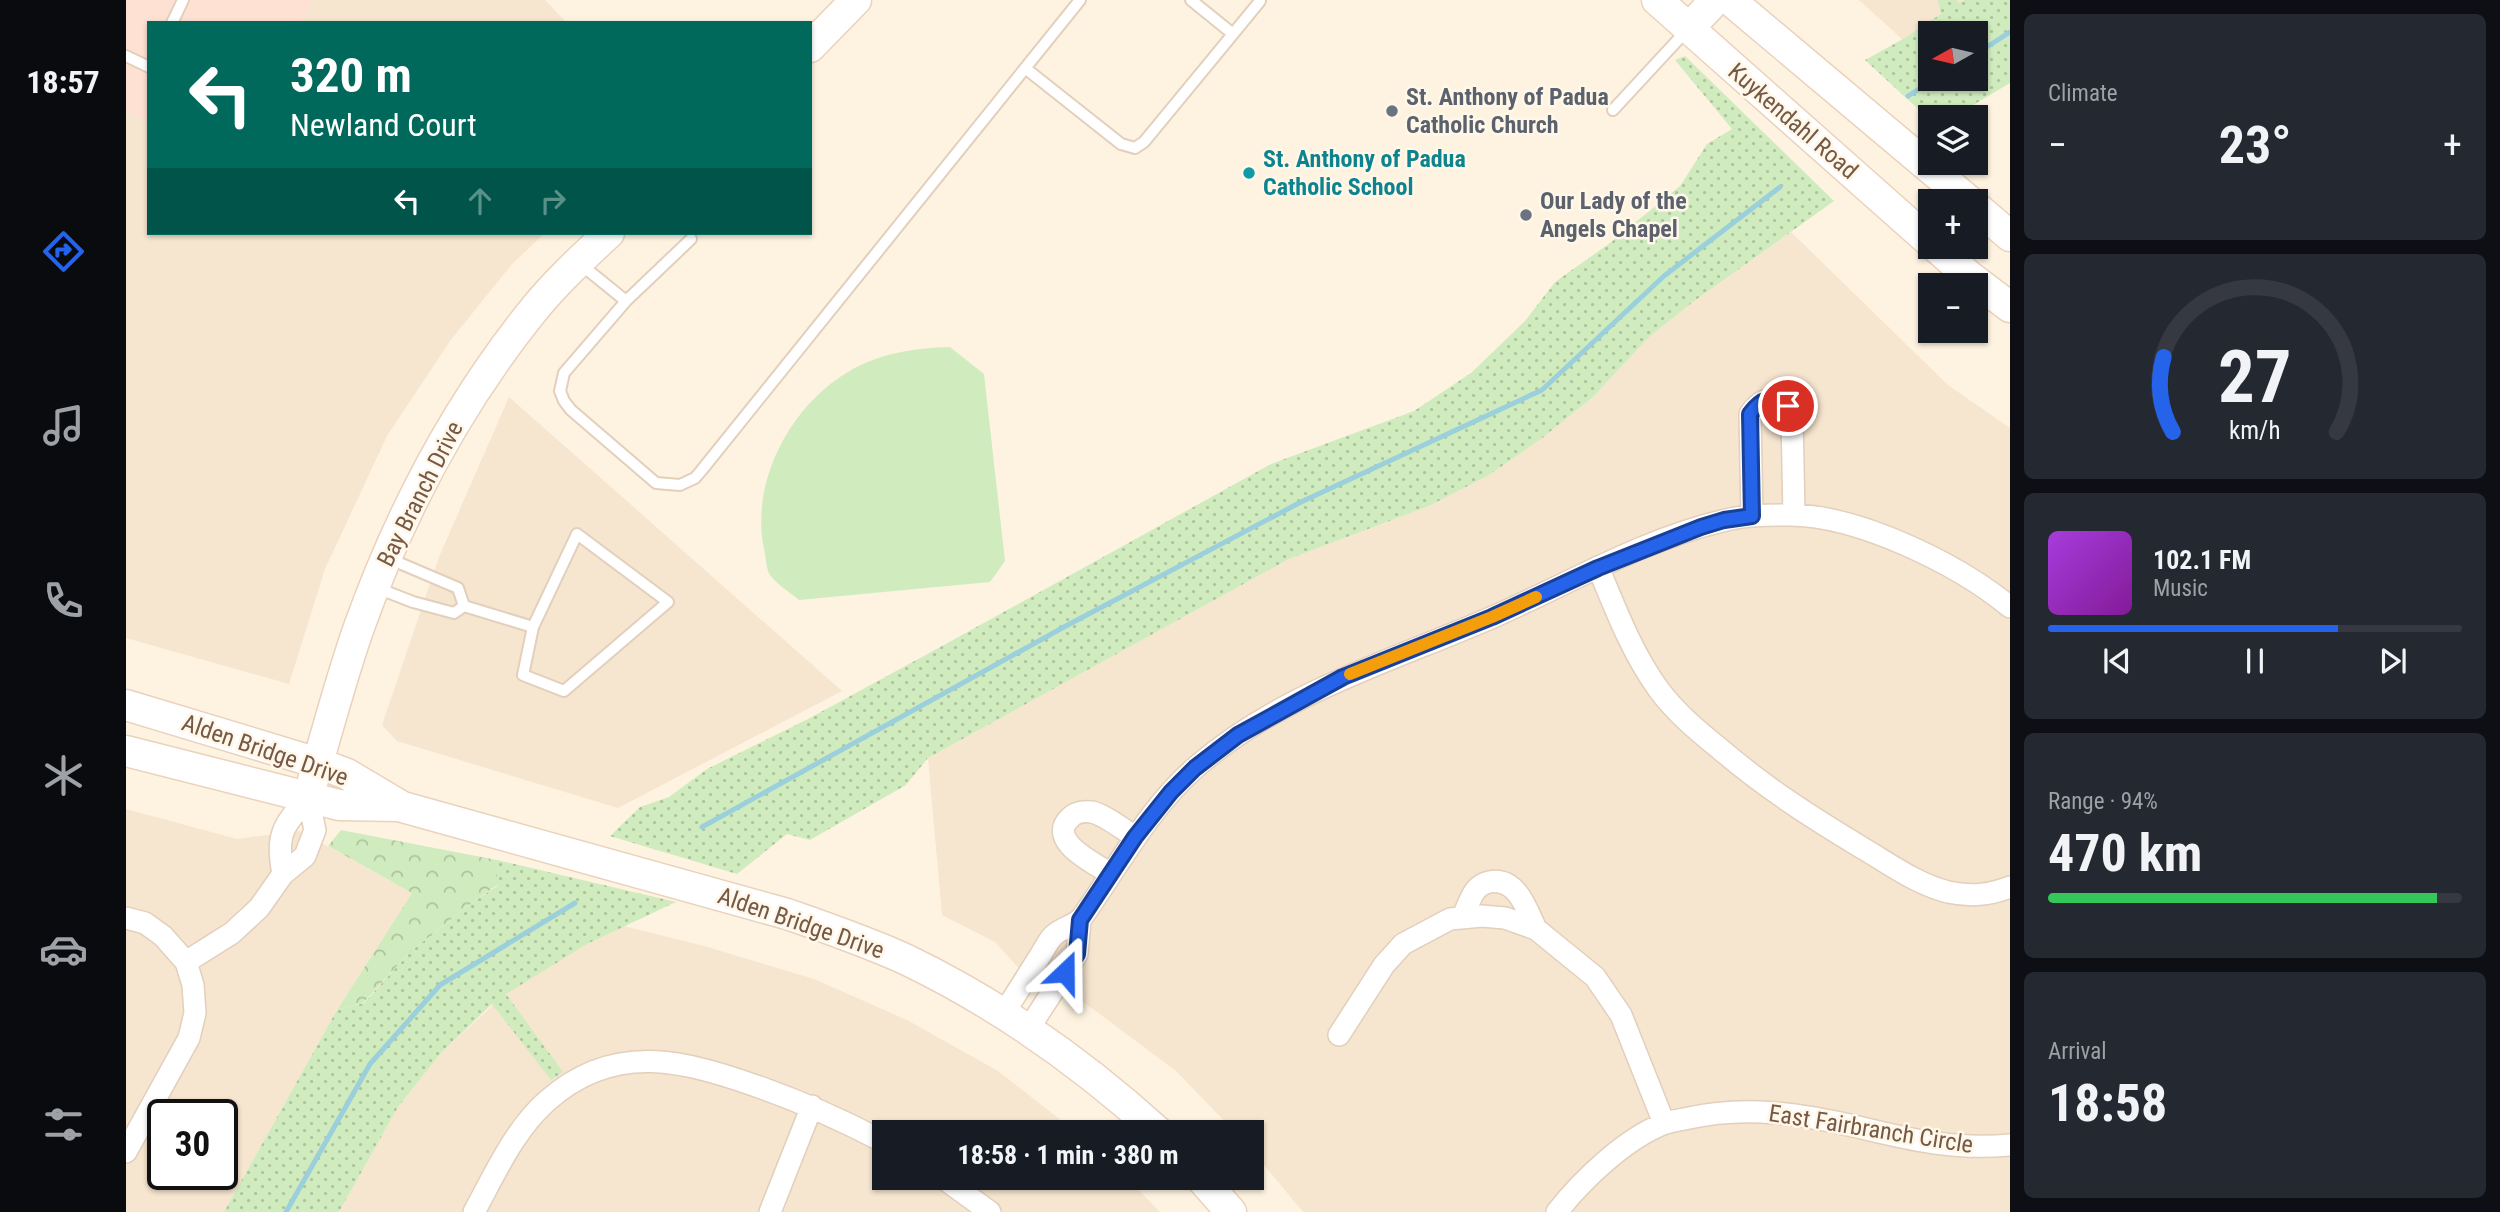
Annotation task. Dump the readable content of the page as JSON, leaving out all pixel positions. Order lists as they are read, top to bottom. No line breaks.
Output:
{"streets":{"street":["Kuykendahl Road","Bay Branch Drive","Alden Bridge Drive","East Fairbranch Circle"]},"crossings":[["Bay Branch Drive","Alden Bridge Drive"]],"places":["St. Anthony of Padua Catholic Church","St. Anthony of Padua Catholic School","Our Lady of the Angels Chapel"],"north":"left","page":{"tabs":"18:57","tile":["Climate",["Range · 94%","470 km"],["Arrival","18:58"]],"map_buttons":["+","−"],"turn":["320 m","Newland Court"],"heat":["−","23°","+"],"song":["102.1 FM","Music"],"limit":"30","trip":"18:58 · 1 min · 380 m","gauge":["27","km/h"]}}
